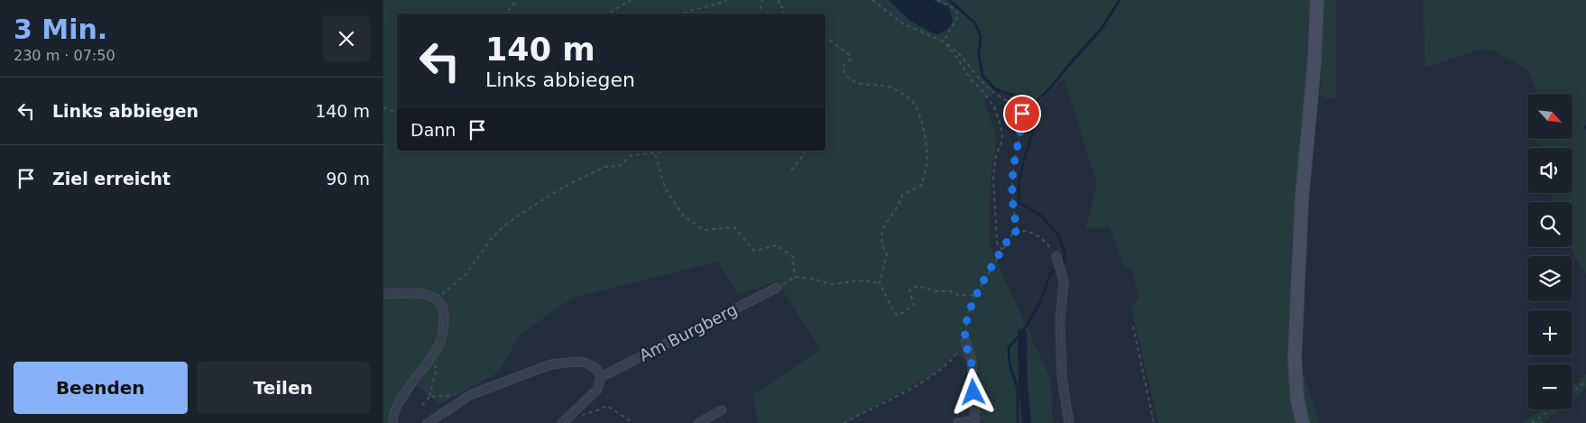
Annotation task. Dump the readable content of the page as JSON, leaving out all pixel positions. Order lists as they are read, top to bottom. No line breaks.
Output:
{"streets":{"street":["Am Burgberg"]},"north":"bottom right","page":{"heading":["3 Min.","230 m · 07:50"],"turn":["140 m","Links abbiegen"],"list":[{"name":"Links abbiegen","value":"140 m"},{"name":"Ziel erreicht","value":"90 m"}],"map_buttons":["+","−"],"then":"Dann","buttons":["Beenden","Teilen"]}}
